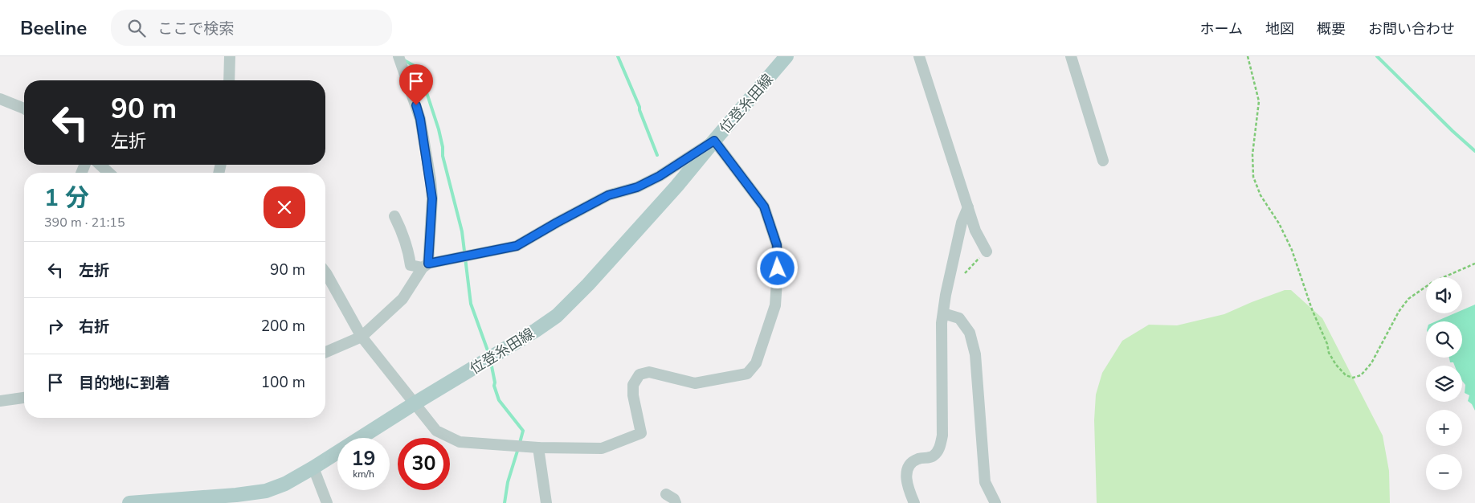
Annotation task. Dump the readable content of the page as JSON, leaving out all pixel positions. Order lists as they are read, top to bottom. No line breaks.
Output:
{"streets":{"main road":["位登糸田線"]},"page":{"header":"Beeline","search":"ここで検索","nav":["ホーム","地図","概要","お問い合わせ"],"turn":["90 m","左折"],"heading":["1 分","390 m · 21:15"],"list":[{"name":"左折","value":"90 m"},{"name":"右折","value":"200 m"},{"name":"目的地に到着","value":"100 m"}],"map_buttons":["+","−"],"speed":"19 km/h","limit":"30"}}
